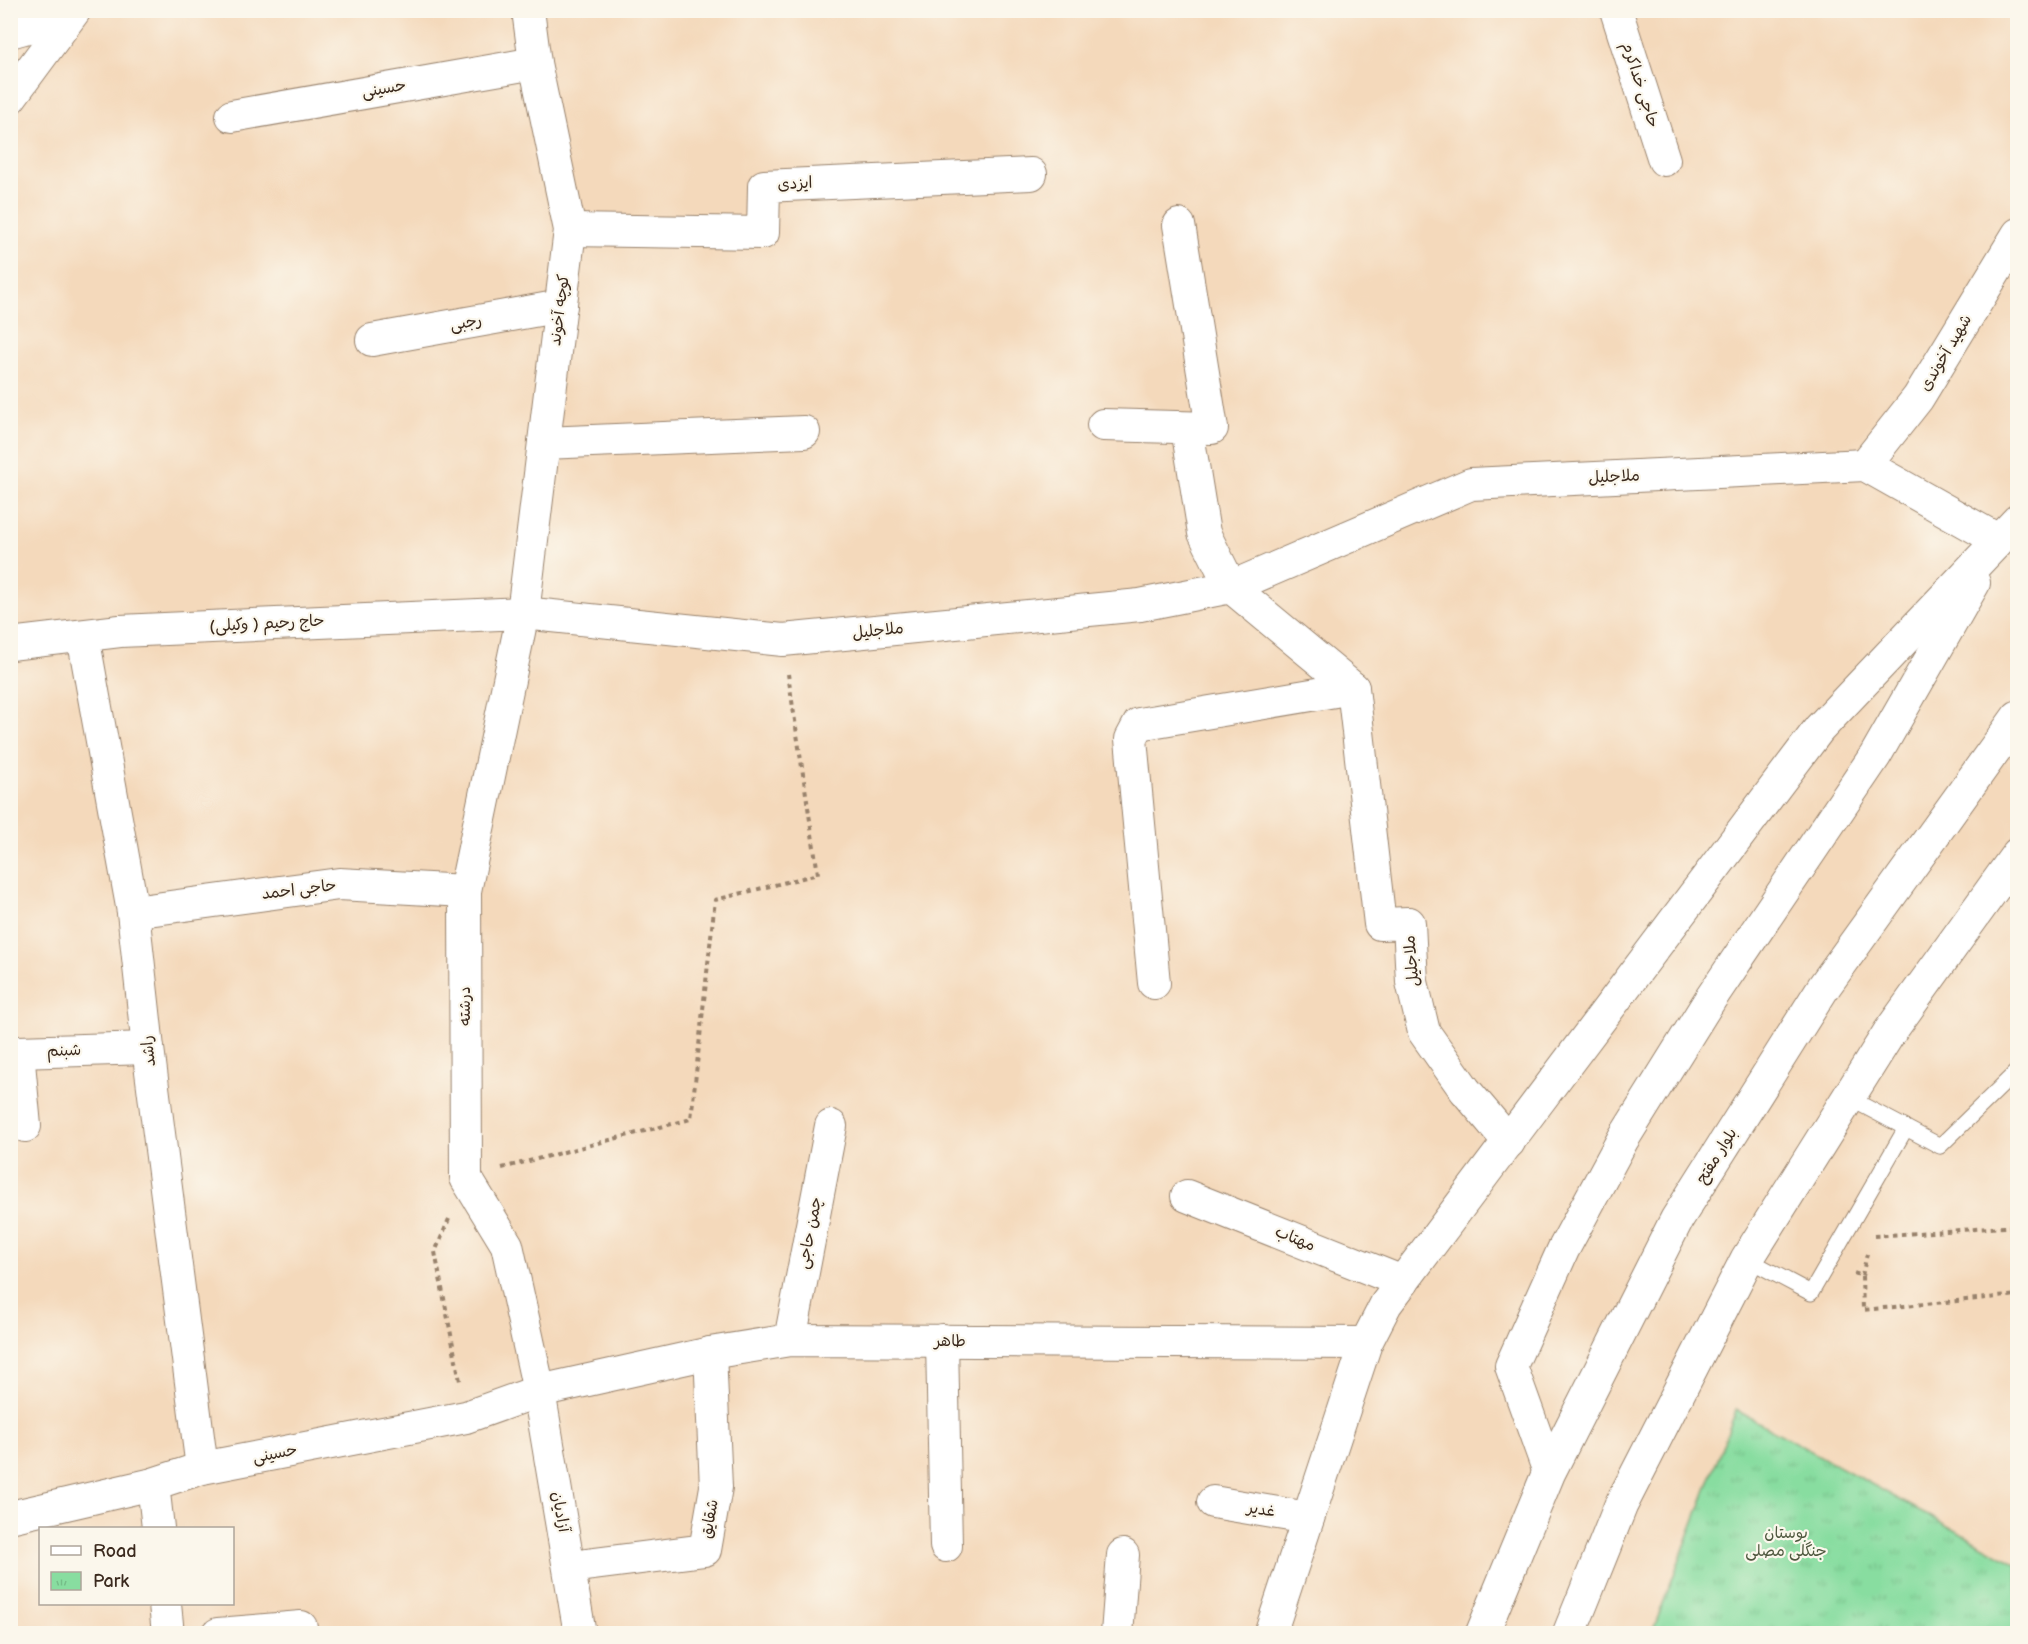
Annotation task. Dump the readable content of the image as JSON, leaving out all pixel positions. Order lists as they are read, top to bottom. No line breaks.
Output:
{"streets":{"main road":["بلوار مفتح"],"street":["حاجی خداکرم","حسینی","ایزدی","کوچه آخوند","رجبی","شهید آخوندی","ملاجلیل","حاج رحیم ( وکیلی)","حاجی احمد","درشته","شبنم","راشد","چمن حاجی","مهتاب","طاهر","غدیر","آزادیان","شقایق"]},"crossings":[["حسینی","کوچه آخوند"],["حسینی","راشد"],["حسینی","طاهر"],["حسینی","آزادیان"],["ایزدی","کوچه آخوند"],["کوچه آخوند","رجبی"],["کوچه آخوند","ملاجلیل"],["کوچه آخوند","حاج رحیم ( وکیلی)"],["کوچه آخوند","درشته"],["شهید آخوندی","ملاجلیل"],["ملاجلیل","حاج رحیم ( وکیلی)"],["ملاجلیل","درشته"],["حاج رحیم ( وکیلی)","درشته"],["حاج رحیم ( وکیلی)","راشد"],["حاجی احمد","درشته"],["حاجی احمد","راشد"],["شبنم","راشد"],["چمن حاجی","طاهر"],["طاهر","آزادیان"],["طاهر","شقایق"],["آزادیان","شقایق"]],"parks":["بوستان جنگلی مصلی"],"legend":["Road","Park"]}
